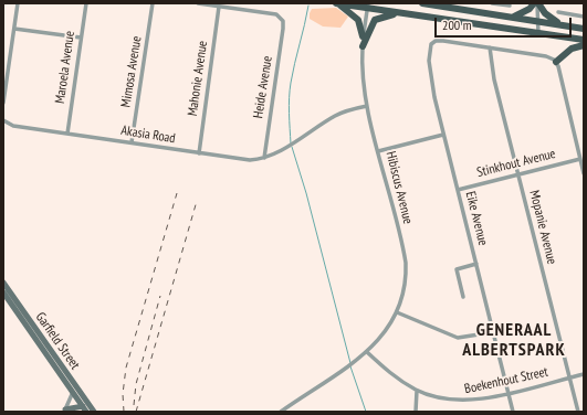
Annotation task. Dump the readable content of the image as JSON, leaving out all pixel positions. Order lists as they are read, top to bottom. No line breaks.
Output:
{"streets":{"street":["Maroela Avenue","Mimosa Avenue","Mahonie Avenue","Heide Avenue","Akasia Road","Stinkhout Avenue","Hibiscus Avenue","Eike Avenue","Mopanie Avenue","Garfield Street","Boekenhout Street"]},"crossings":[["Maroela Avenue","Akasia Road"],["Mimosa Avenue","Akasia Road"],["Mahonie Avenue","Heide Avenue"],["Mahonie Avenue","Akasia Road"],["Heide Avenue","Akasia Road"],["Akasia Road","Hibiscus Avenue"],["Stinkhout Avenue","Eike Avenue"],["Stinkhout Avenue","Mopanie Avenue"],["Hibiscus Avenue","Boekenhout Street"],["Eike Avenue","Mopanie Avenue"],["Eike Avenue","Boekenhout Street"],["Mopanie Avenue","Boekenhout Street"]],"districts":["GENERAAL ALBERTSPARK"],"scale_bar":"200 m"}
